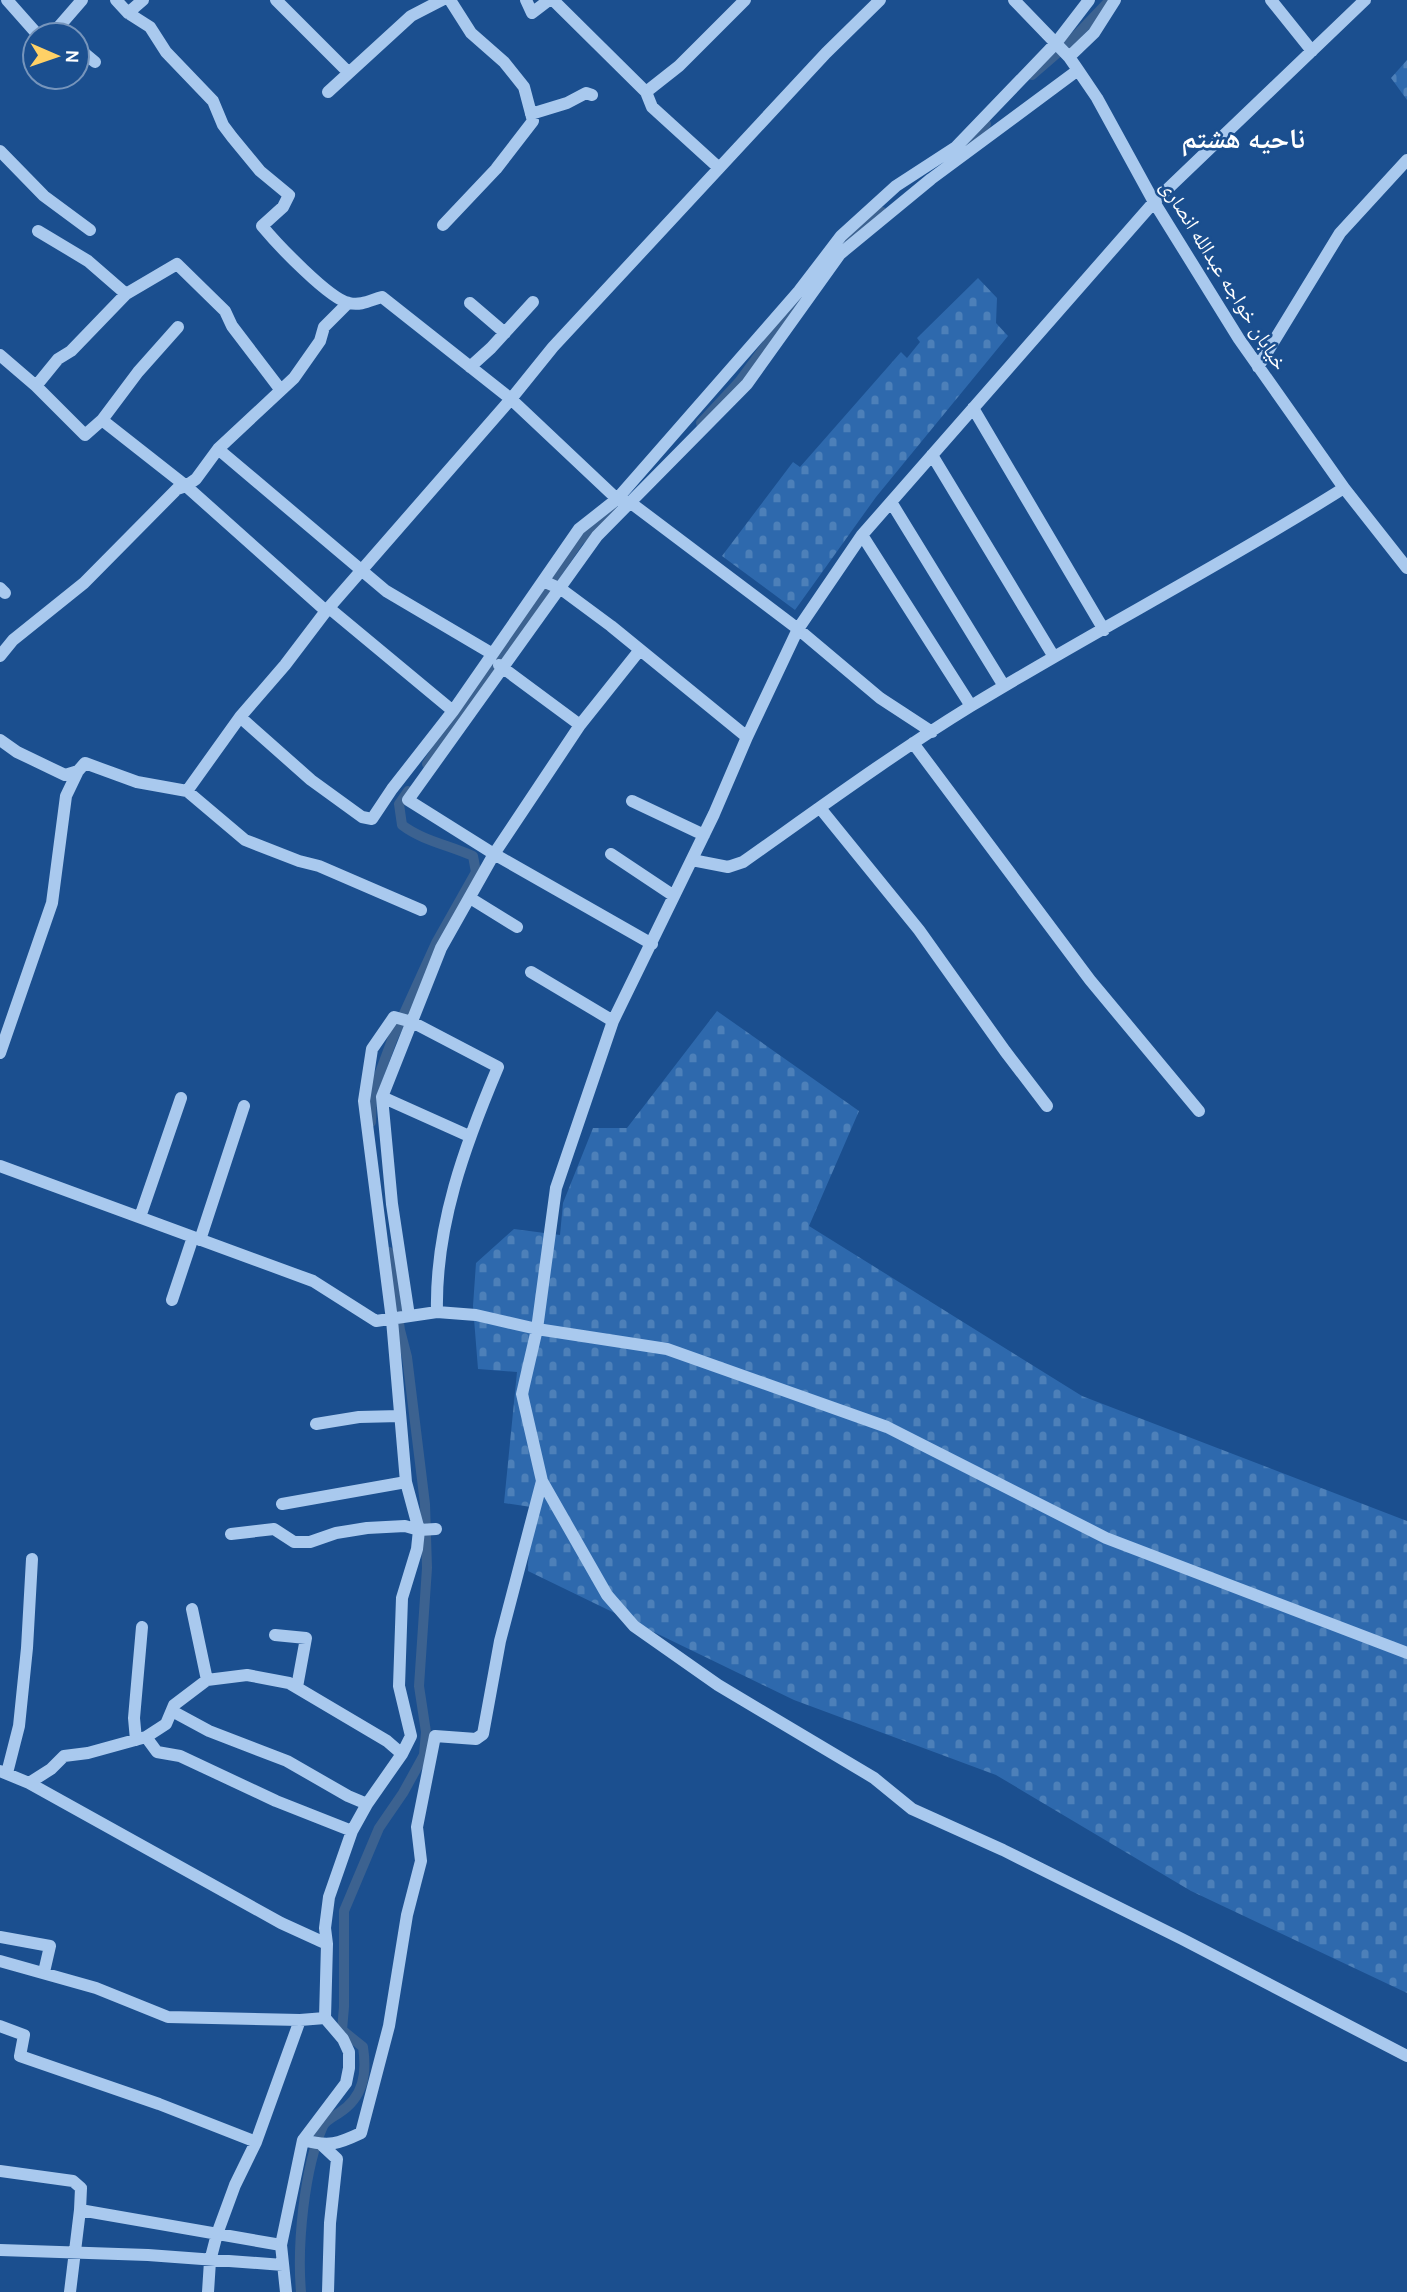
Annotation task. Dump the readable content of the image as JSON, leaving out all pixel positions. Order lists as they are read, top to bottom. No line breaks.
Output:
{"streets":{"street":["خیابان خواجه عبدالله انصاری"]},"districts":["ناحیه هشتم"],"north":"right"}
